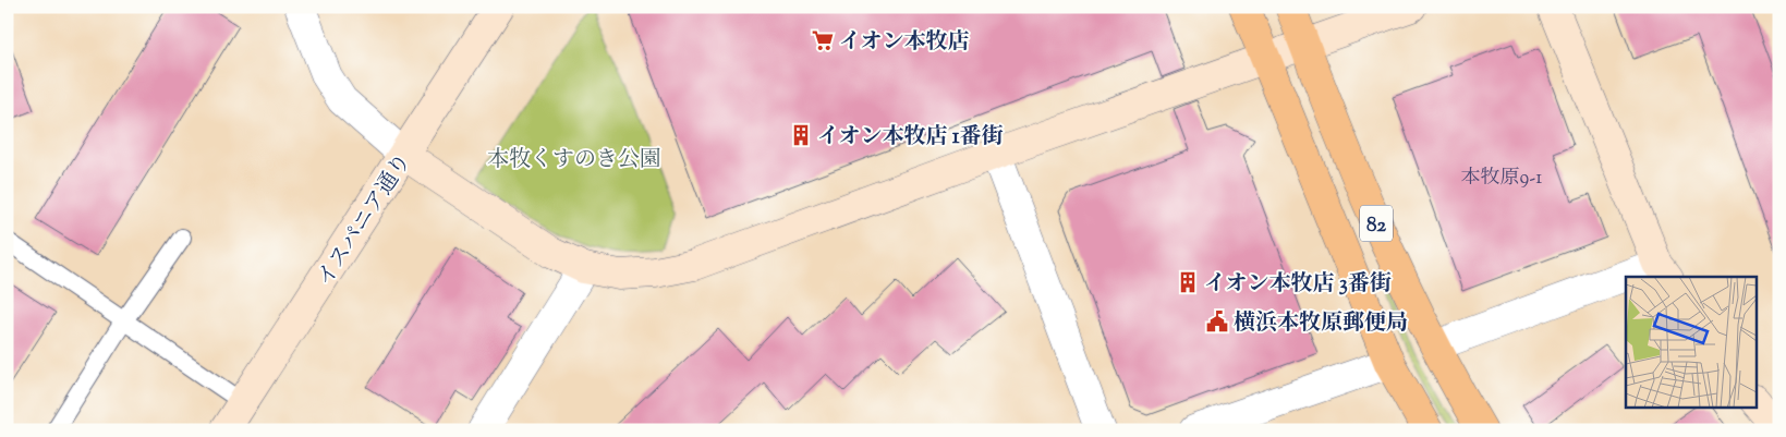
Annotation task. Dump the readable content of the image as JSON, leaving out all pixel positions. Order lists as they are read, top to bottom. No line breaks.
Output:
{"streets":{"main road":["82"],"street":["イスパニア通り"]},"parks":["本牧くすのき公園"],"places":{"supermarket":["イオン本牧店"],"building":["イオン本牧店 1番街","イオン本牧店 3番街"],"public building":["横浜本牧原郵便局"]},"house_numbers":["本牧原9-1"]}
